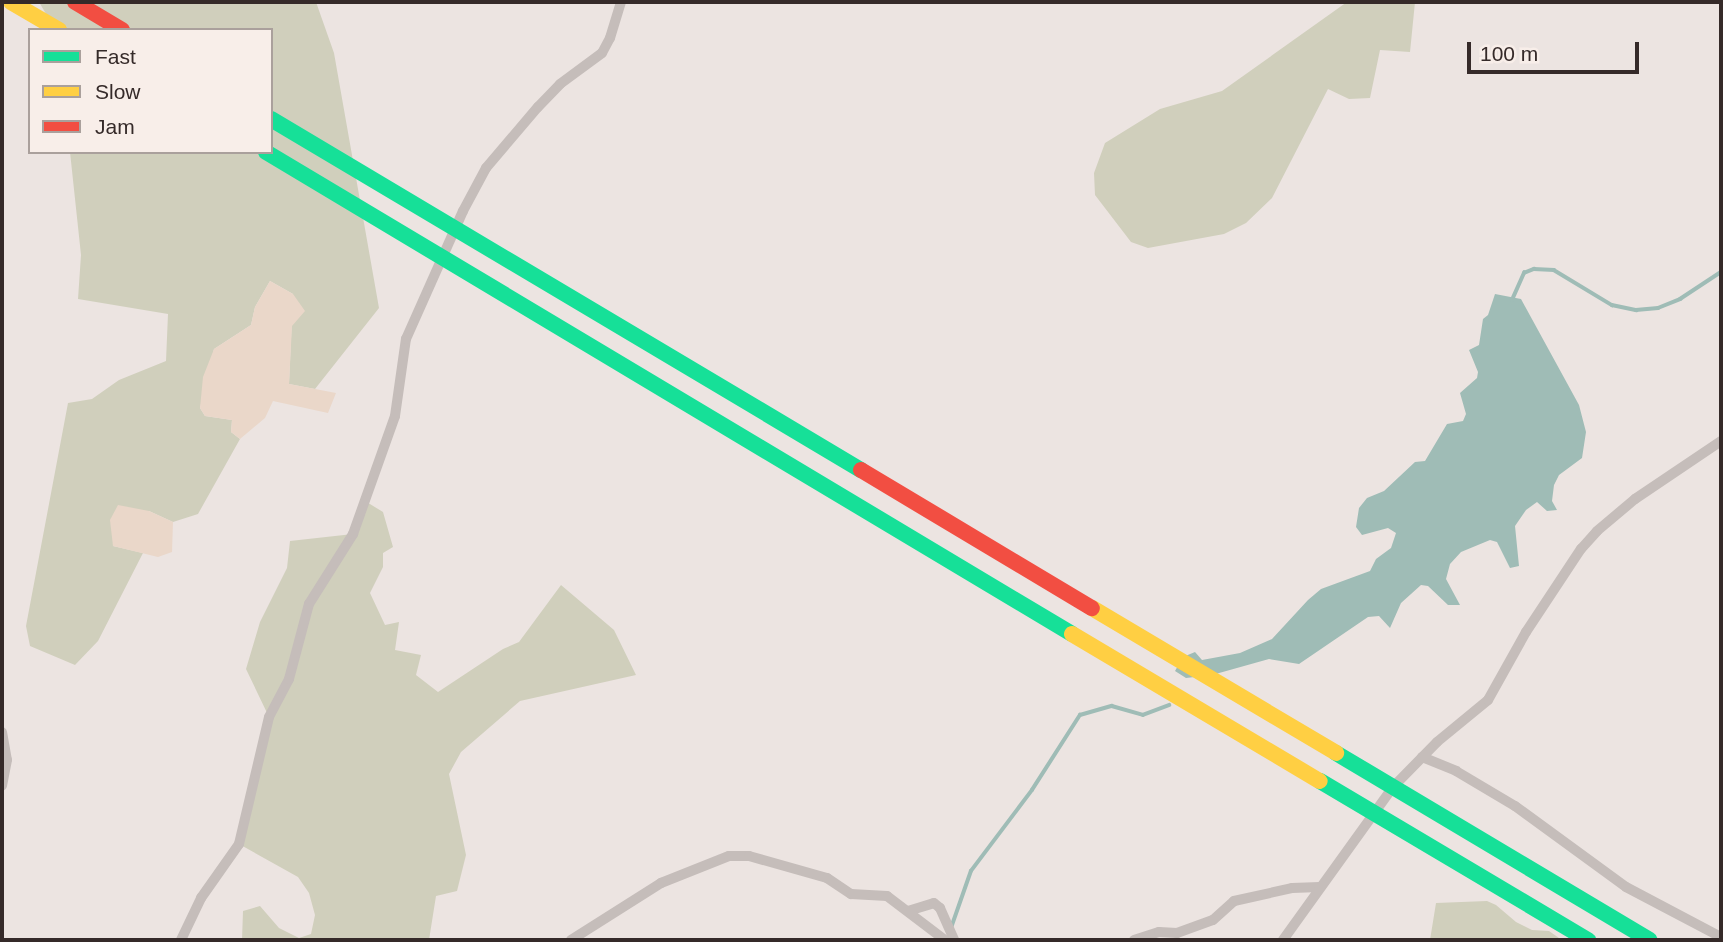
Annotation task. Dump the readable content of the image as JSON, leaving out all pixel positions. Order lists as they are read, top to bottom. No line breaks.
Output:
{"legend":["Fast","Slow","Jam"],"scale_bar":"100 m"}
